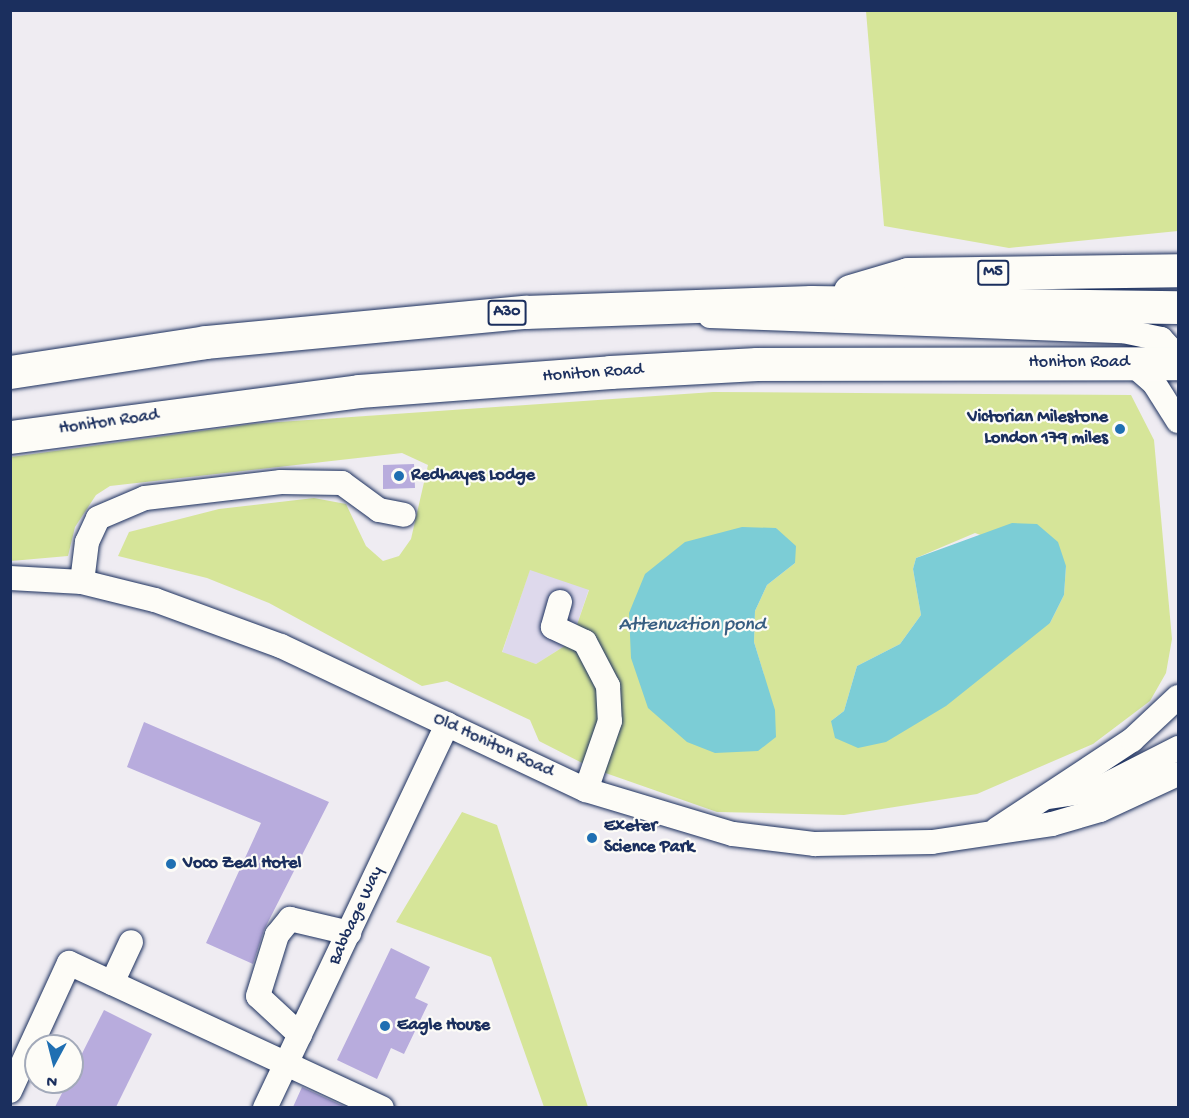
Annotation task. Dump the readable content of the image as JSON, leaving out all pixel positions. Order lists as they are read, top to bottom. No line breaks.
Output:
{"streets":{"highway":["M5","A30","Honiton Road"],"street":["Old Honiton Road","Babbage Way"]},"crossings":[["M5","Honiton Road"],["Old Honiton Road","Babbage Way"]],"water":["Attenuation pond"],"places":["Victorian Milestone London 179 miles","Redhayes Lodge","Exeter Science Park","Voco Zeal Hotel","Eagle House"],"north":"bottom"}
